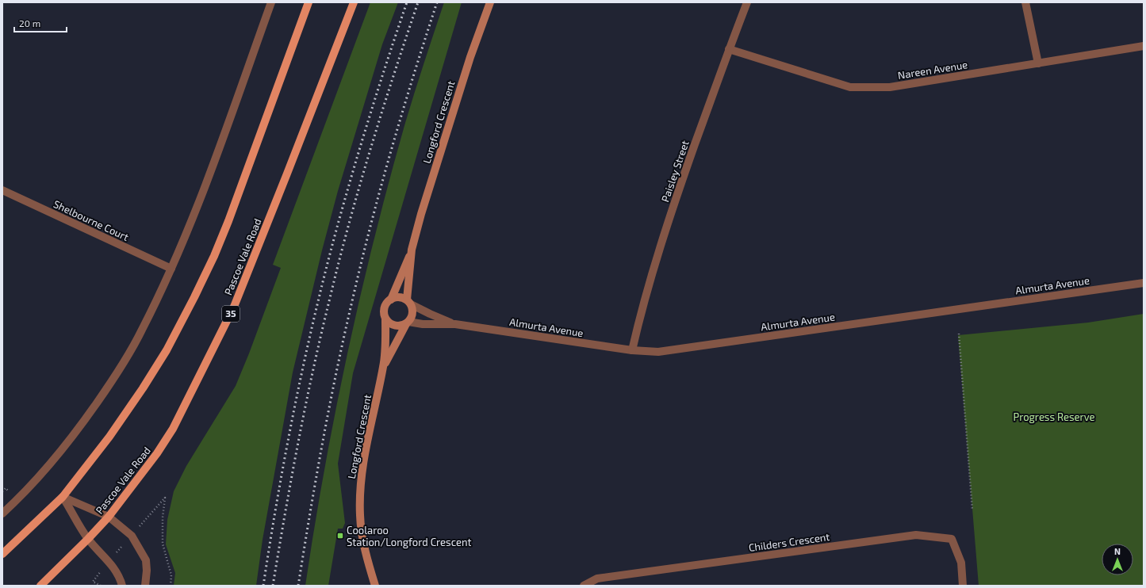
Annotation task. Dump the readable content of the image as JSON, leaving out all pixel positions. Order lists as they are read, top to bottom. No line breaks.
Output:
{"streets":{"main road":["Pascoe Vale Road","35"],"street":["Nareen Avenue","Longford Crescent","Paisley Street","Shelbourne Court","Almurta Avenue","Childers Crescent"]},"crossings":[["Nareen Avenue","Paisley Street"],["Longford Crescent","Almurta Avenue"],["Paisley Street","Almurta Avenue"]],"parks":["Progress Reserve"],"places":{"transit":["Coolaroo Station/Longford Crescent"]},"scale_bar":"20 m","north":"top"}
